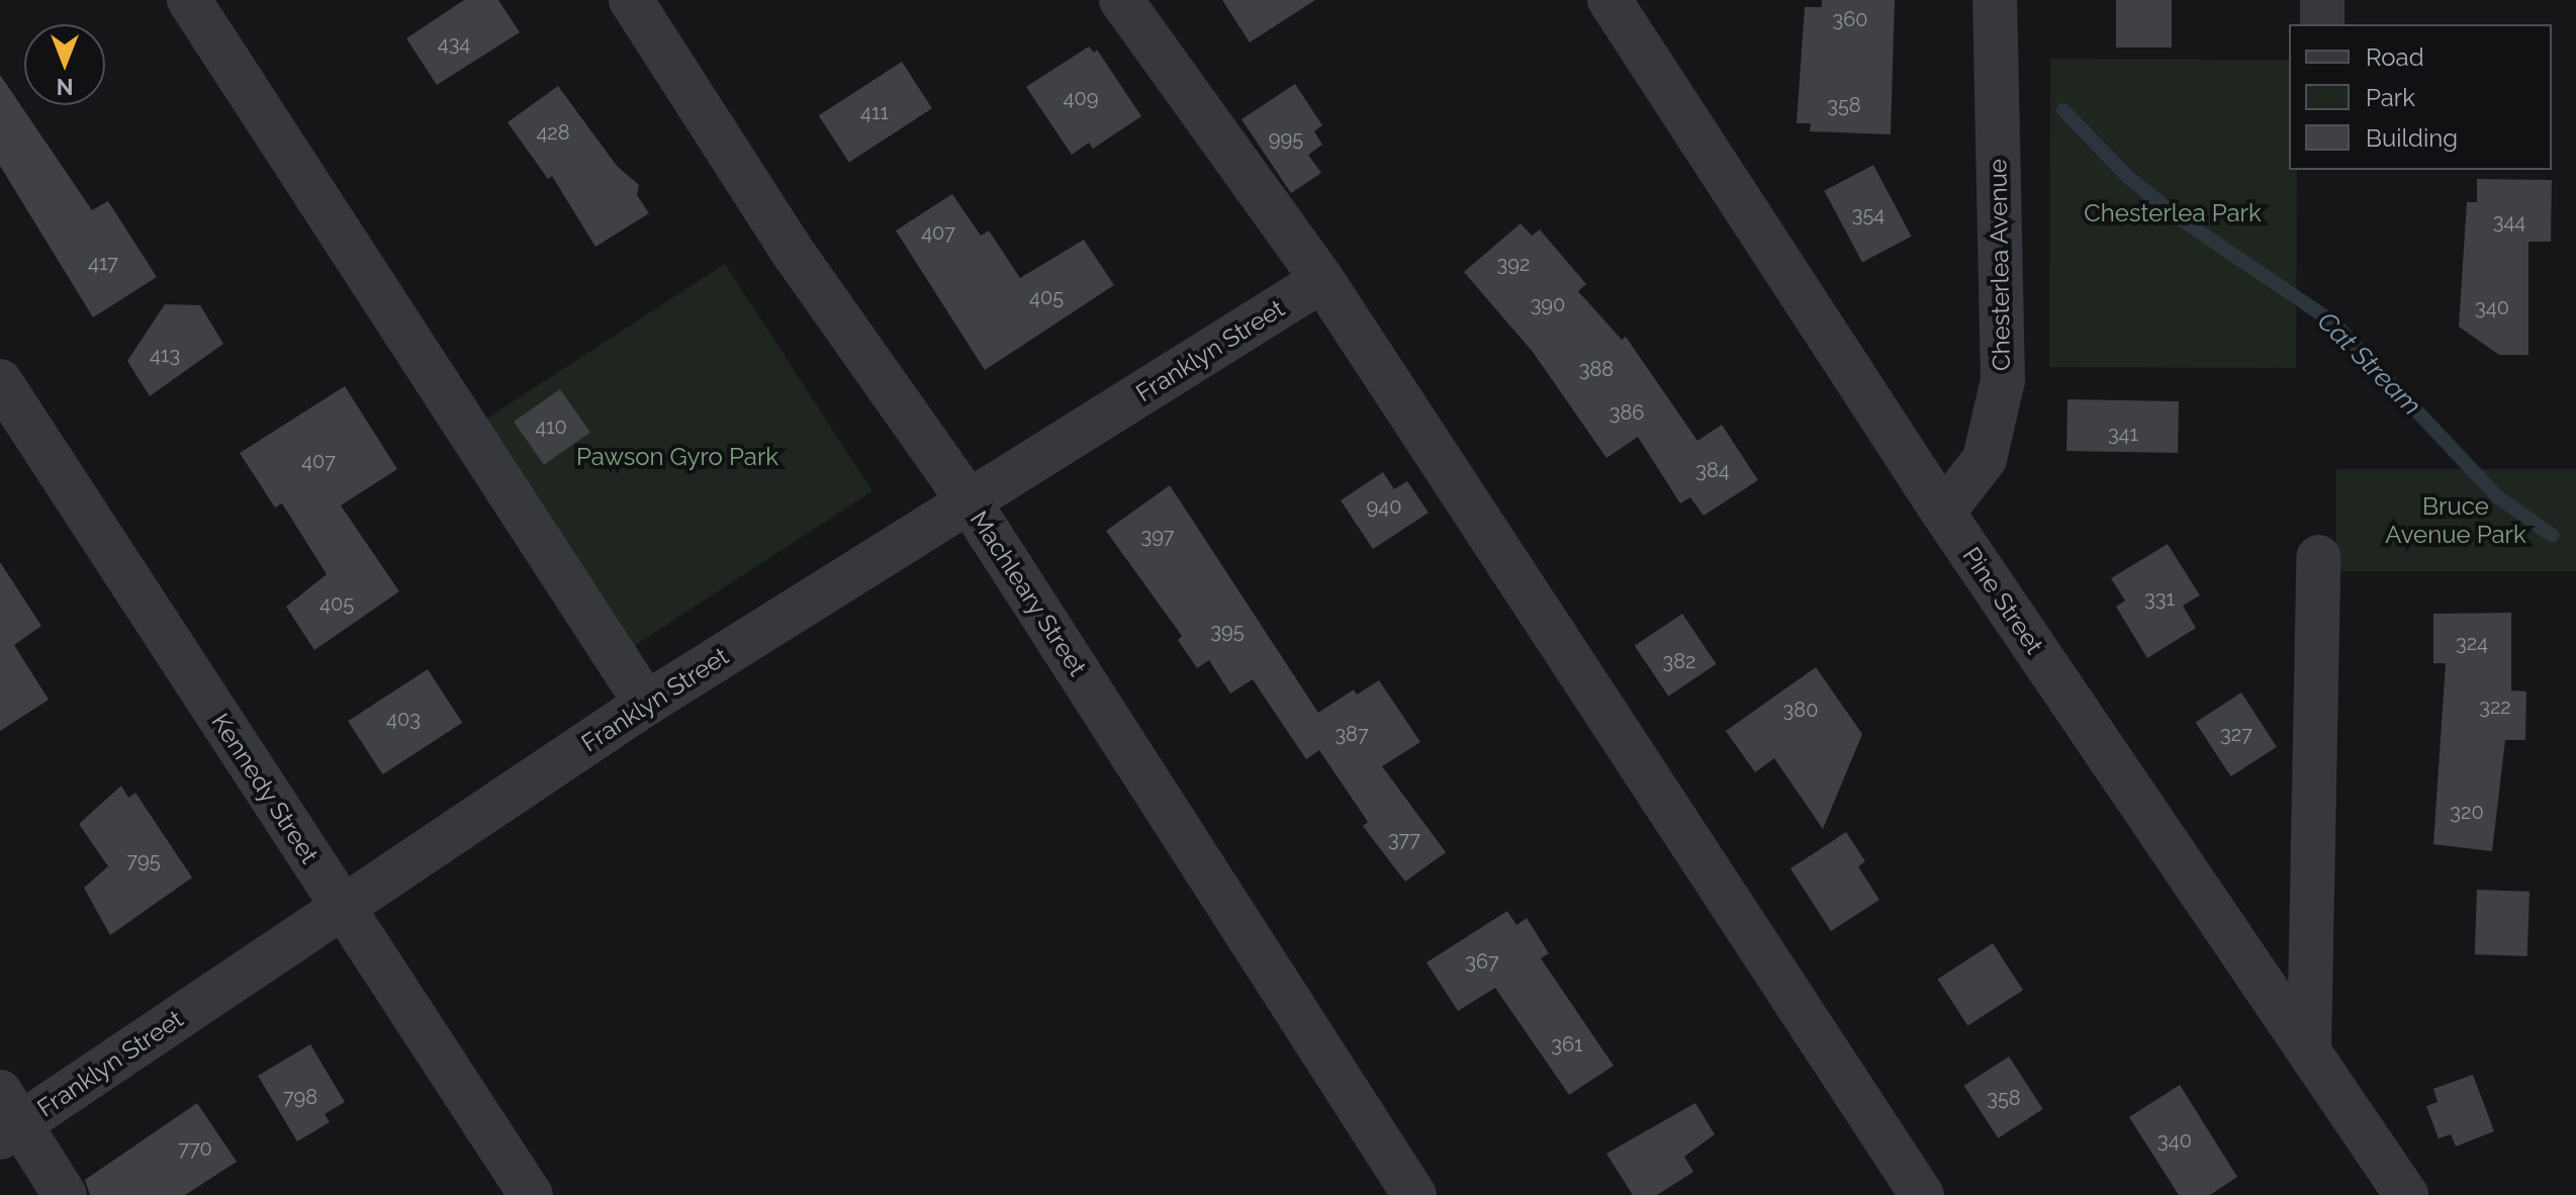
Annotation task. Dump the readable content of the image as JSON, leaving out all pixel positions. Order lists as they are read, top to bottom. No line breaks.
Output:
{"streets":{"street":["Chesterlea Avenue","Franklyn Street","Machleary Street","Pine Street","Kennedy Street"]},"crossings":[["Chesterlea Avenue","Pine Street"],["Franklyn Street","Machleary Street"],["Franklyn Street","Kennedy Street"]],"water":["Cat Stream"],"parks":["Chesterlea Park","Pawson Gyro Park","Bruce Avenue Park"],"house_numbers":["360","434","409","358","411","428","995","354","344","407","417","392","405","390","340","413","388","386","410","341","407","384","940","397","331","405","395","324","382","322","380","403","387","327","320","377","795","367","361","798","358","340","770"],"legend":["Road","Park","Building"],"north":"bottom"}
